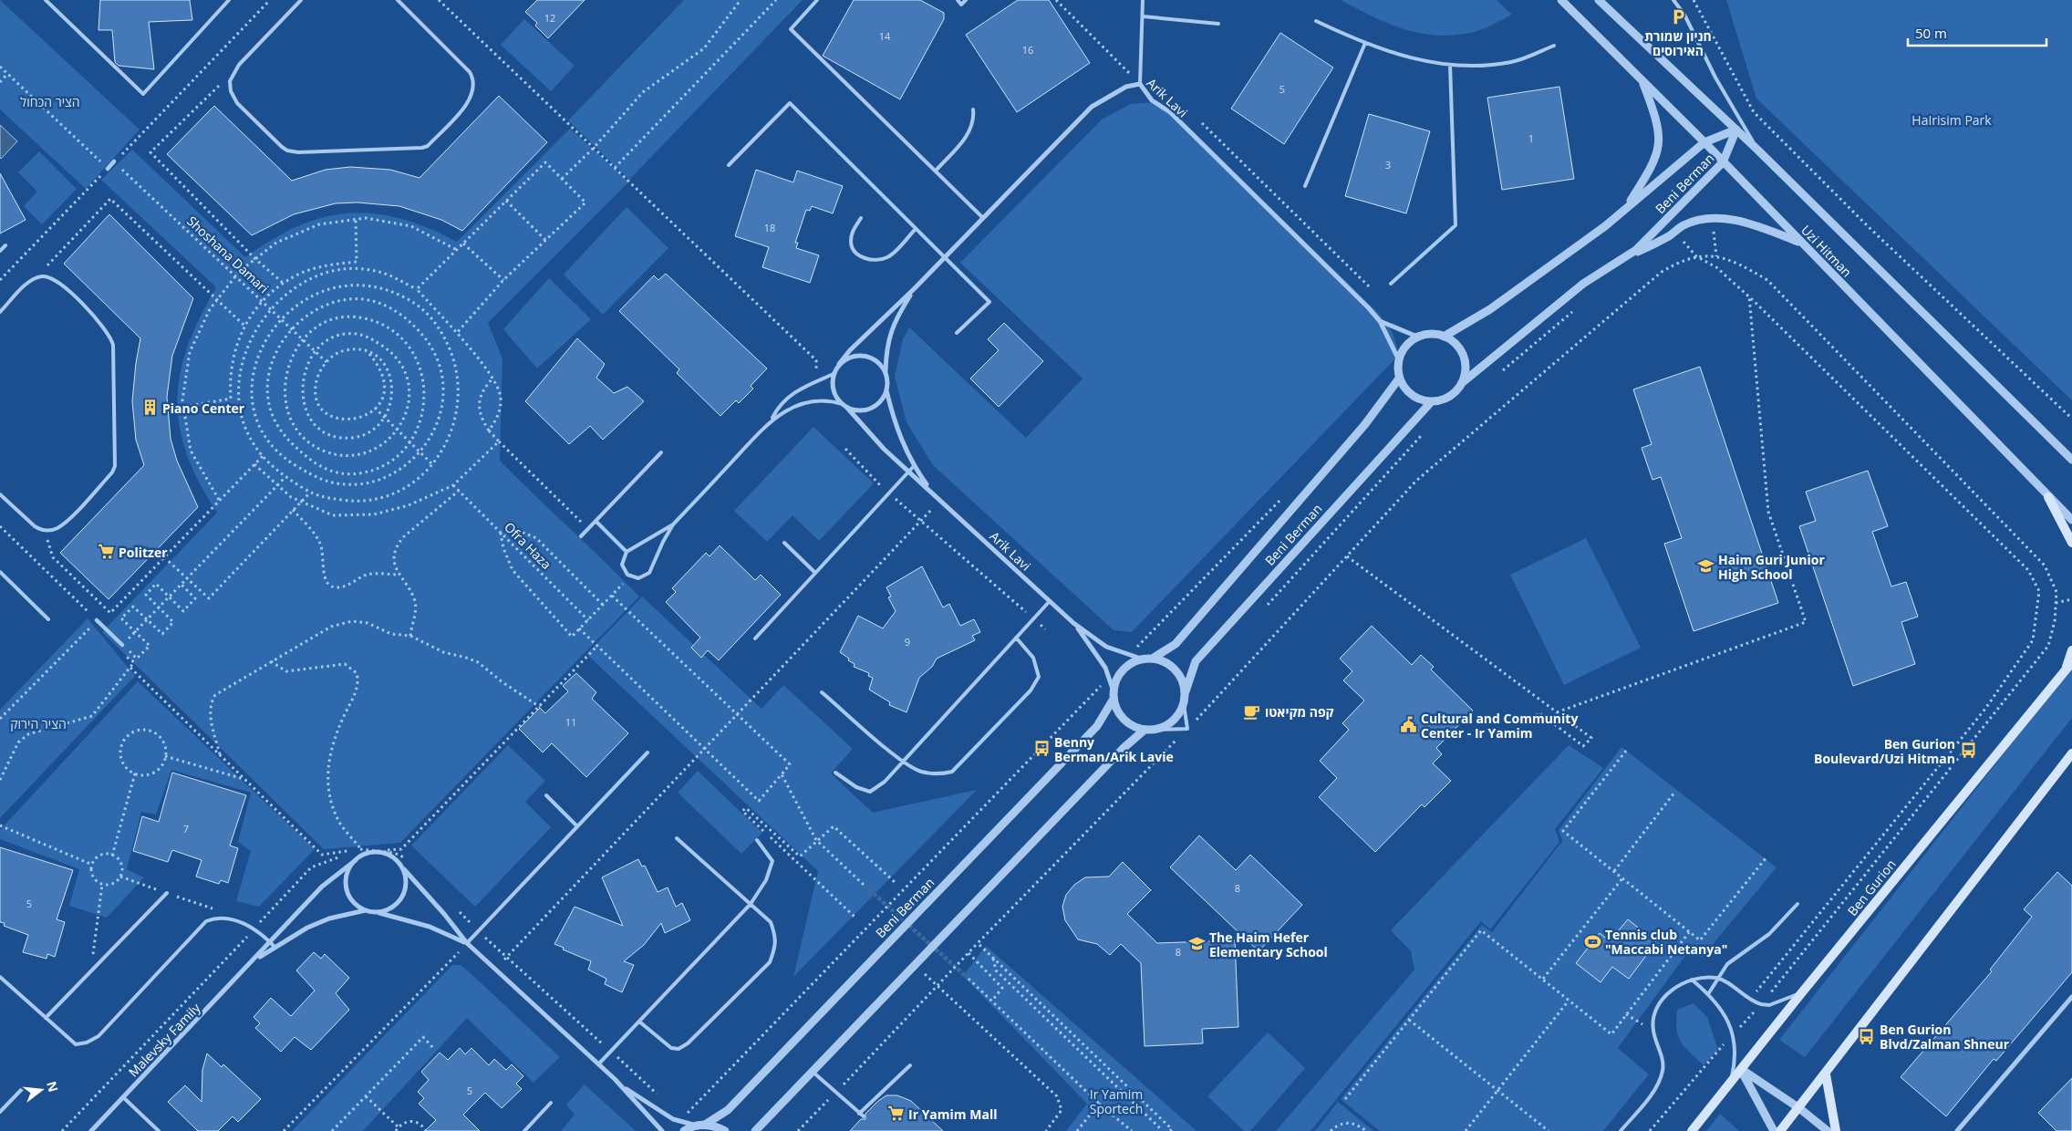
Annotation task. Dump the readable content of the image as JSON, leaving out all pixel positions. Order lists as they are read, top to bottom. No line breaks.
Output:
{"streets":{"main road":["Ben Gurion"],"street":["Arik Lavi","Beni Berman","Uzi Hitman","Malevsky Family"],"path":["Shoshana Damari","Ofra Haza"]},"crossings":[["Arik Lavi","Beni Berman"],["Beni Berman","Uzi Hitman"]],"parks":["הציר הכחול","HaIrisim Park","הציר הירוק","Ir Yamim Sportech"],"places":{"parking":["חניון שמורת האירוסים"],"building":["Piano Center"],"supermarket":["Politzer","Ir Yamim Mall"],"school or university":["Haim Guri Junior High School","The Haim Hefer Elementary School"],"cafe":["קפה מקיאטו"],"public building":["Cultural and Community Center - Ir Yamim"],"bus stop":["Benny Berman/Arik Lavie","Ben Gurion Boulevard/Uzi Hitman","Ben Gurion Blvd/Zalman Shneur"],"sports":["Tennis club \"Maccabi Netanya\""]},"house_numbers":["12","14","16","5","1","3","18","9","11","7","8","5","8","5"],"scale_bar":"50 m","north":"right"}
